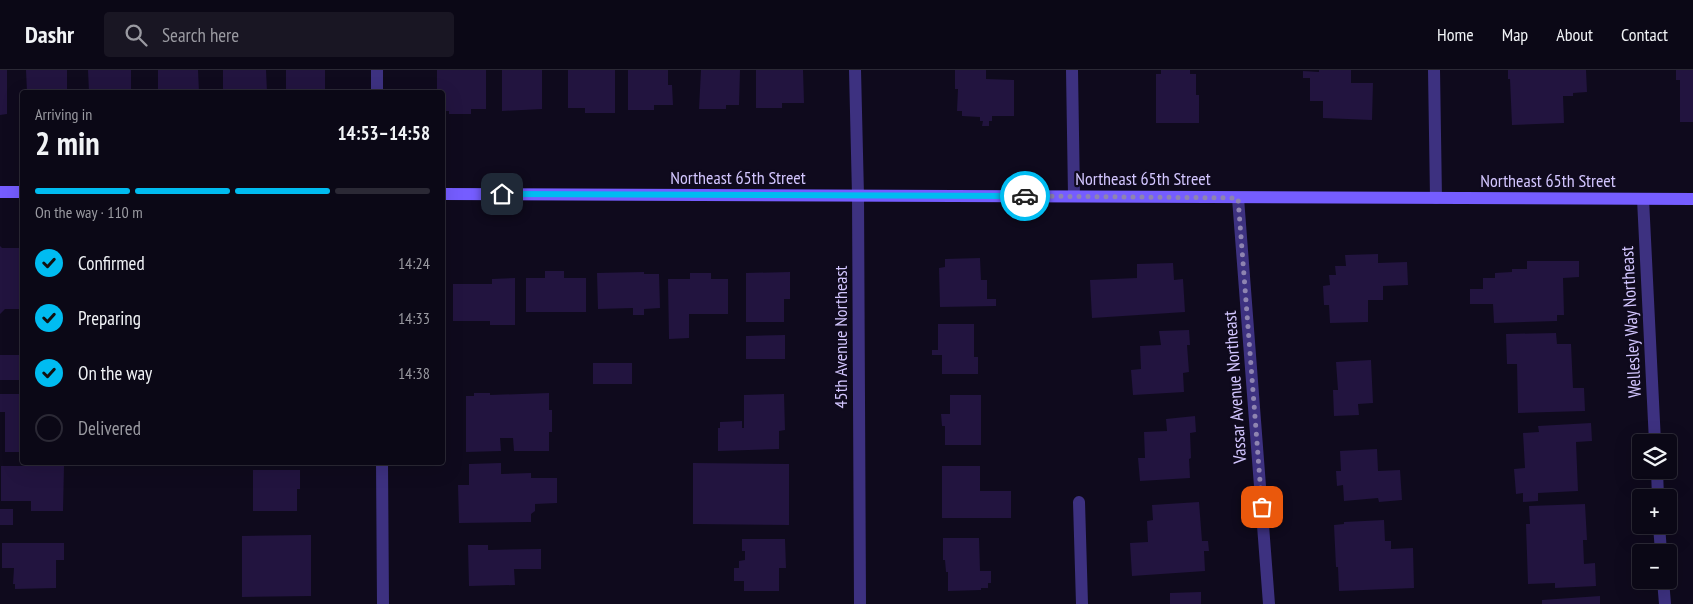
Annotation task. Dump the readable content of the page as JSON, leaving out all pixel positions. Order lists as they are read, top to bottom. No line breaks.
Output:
{"streets":{"main road":["Northeast 65th Street"],"street":["Wellesley Way Northeast","45th Avenue Northeast","Vassar Avenue Northeast"]},"crossings":[["Northeast 65th Street","Wellesley Way Northeast"],["Northeast 65th Street","45th Avenue Northeast"],["Northeast 65th Street","Vassar Avenue Northeast"]],"page":{"header":"Dashr","search":"Search here","nav":["Home","Map","About","Contact"],"heading":["2 min","Arriving in","14:53–14:58"],"bar":"On the way · 110 m","list":[["Confirmed","14:24"],["Preparing","14:33"],["On the way","14:38"],"Delivered"],"map_buttons":["+","−"]}}
